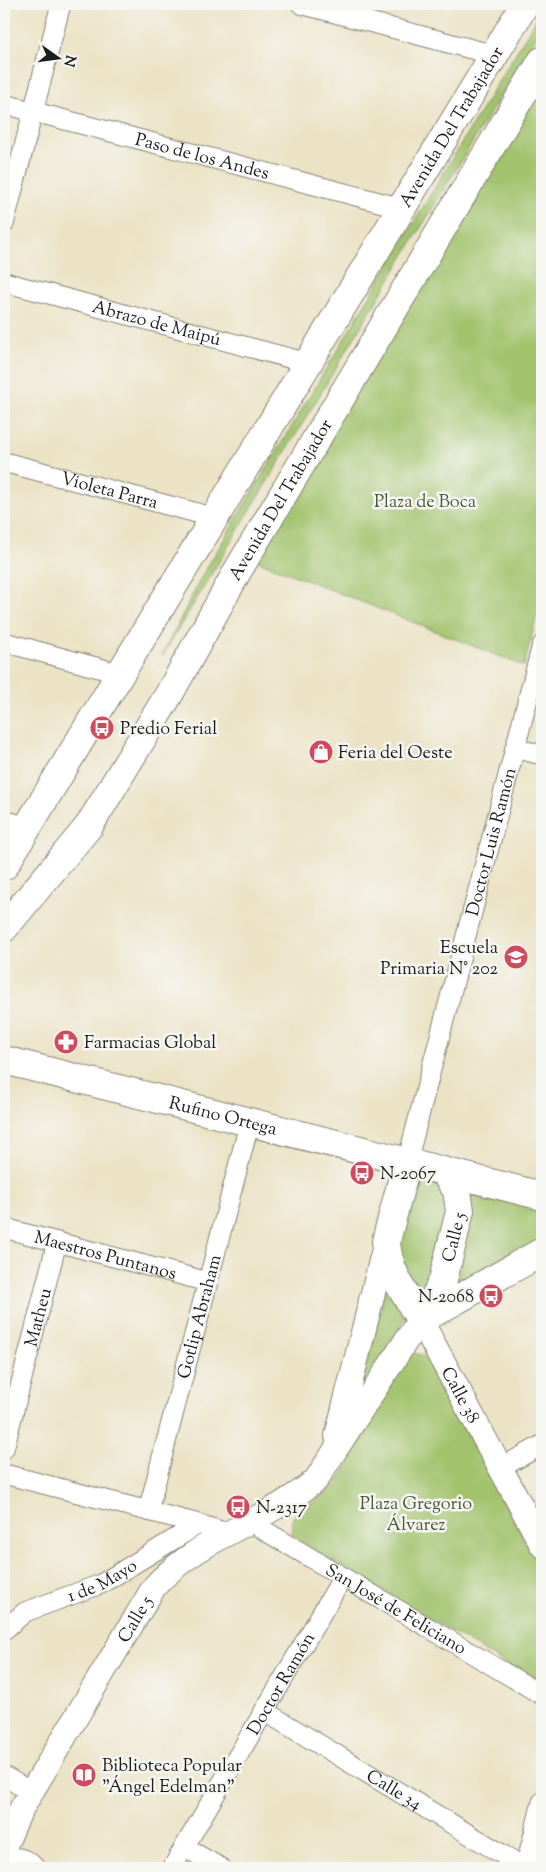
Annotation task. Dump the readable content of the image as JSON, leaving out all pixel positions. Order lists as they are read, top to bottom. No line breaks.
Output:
{"streets":{"main road":["Avenida Del Trabajador","Doctor Luis Ramón","Rufino Ortega","Calle 5","Calle 38"],"street":["Paso de los Andes","Abrazo de Maipú","Violeta Parra","Maestros Puntanos","Gotlip Abraham","Matheu","1 de Mayo","San José de Feliciano","Doctor Ramón","Calle 34"]},"crossings":[["Avenida Del Trabajador","Paso de los Andes"],["Avenida Del Trabajador","Abrazo de Maipú"],["Avenida Del Trabajador","Violeta Parra"],["Doctor Luis Ramón","Rufino Ortega"],["Doctor Luis Ramón","Calle 5"],["Doctor Luis Ramón","Calle 38"],["Rufino Ortega","Calle 5"],["Rufino Ortega","Gotlip Abraham"],["Calle 5","Calle 38"],["Calle 5","San José de Feliciano"],["Maestros Puntanos","Gotlip Abraham"],["Maestros Puntanos","Matheu"],["Gotlip Abraham","San José de Feliciano"],["1 de Mayo","San José de Feliciano"],["San José de Feliciano","Doctor Ramón"],["Doctor Ramón","Calle 34"]],"parks":["Plaza de Boca","Plaza Gregorio Álvarez"],"places":{"bus stop":["Predio Ferial","N-2067","N-2068","N-2317"],"shop":["Feria del Oeste"],"school or university":["Escuela Primaria N° 202"],"pharmacy":["Farmacias Global"],"library":["Biblioteca Popular \"Ángel Edelman\""]},"north":"right"}
